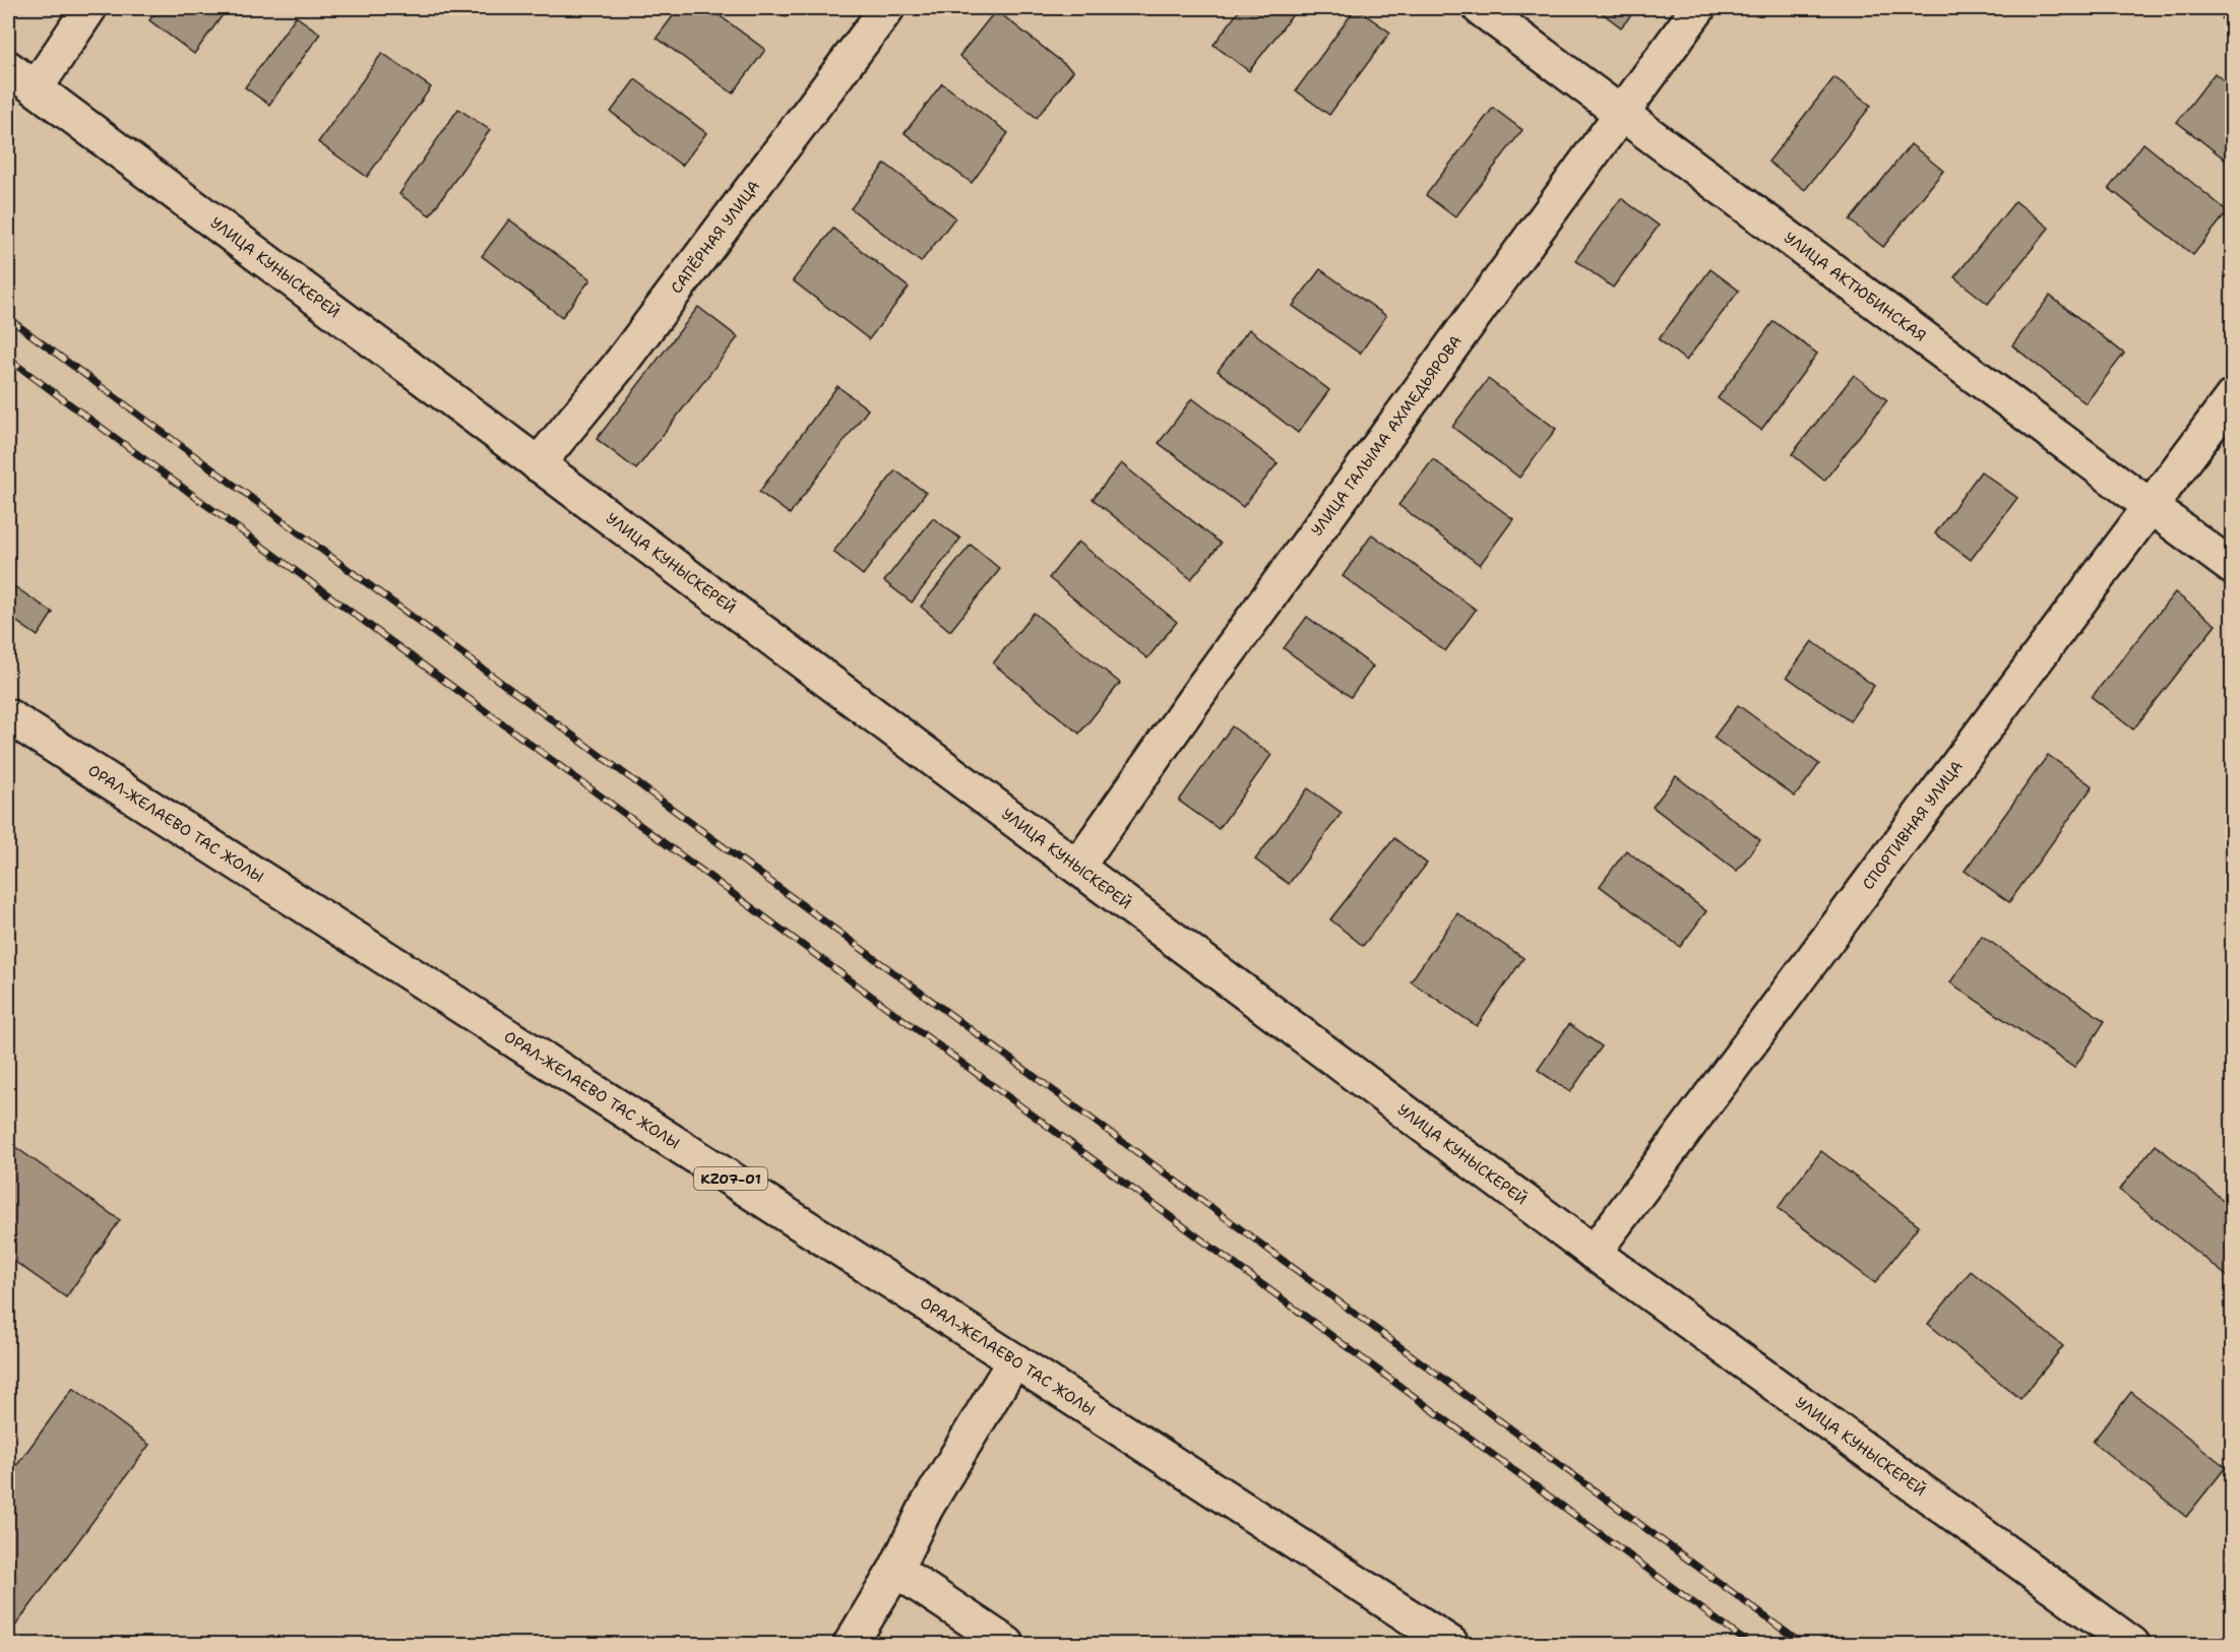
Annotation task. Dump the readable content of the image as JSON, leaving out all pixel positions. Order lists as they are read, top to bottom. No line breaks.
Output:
{"streets":{"street":["САПЁРНАЯ УЛИЦА","УЛИЦА КУНЫСКЕРЕЙ","УЛИЦА АКТЮБИНСКАЯ","УЛИЦА ГАЛЫМА АХМЕДЬЯРОВА","ОРАЛ-ЖЕЛАЕВО ТАС ЖОЛЫ","СПОРТИВНАЯ УЛИЦА","KZ07-01"]},"crossings":[["САПЁРНАЯ УЛИЦА","УЛИЦА КУНЫСКЕРЕЙ"],["УЛИЦА КУНЫСКЕРЕЙ","УЛИЦА ГАЛЫМА АХМЕДЬЯРОВА"],["УЛИЦА КУНЫСКЕРЕЙ","СПОРТИВНАЯ УЛИЦА"],["УЛИЦА АКТЮБИНСКАЯ","УЛИЦА ГАЛЫМА АХМЕДЬЯРОВА"],["УЛИЦА АКТЮБИНСКАЯ","СПОРТИВНАЯ УЛИЦА"]]}
